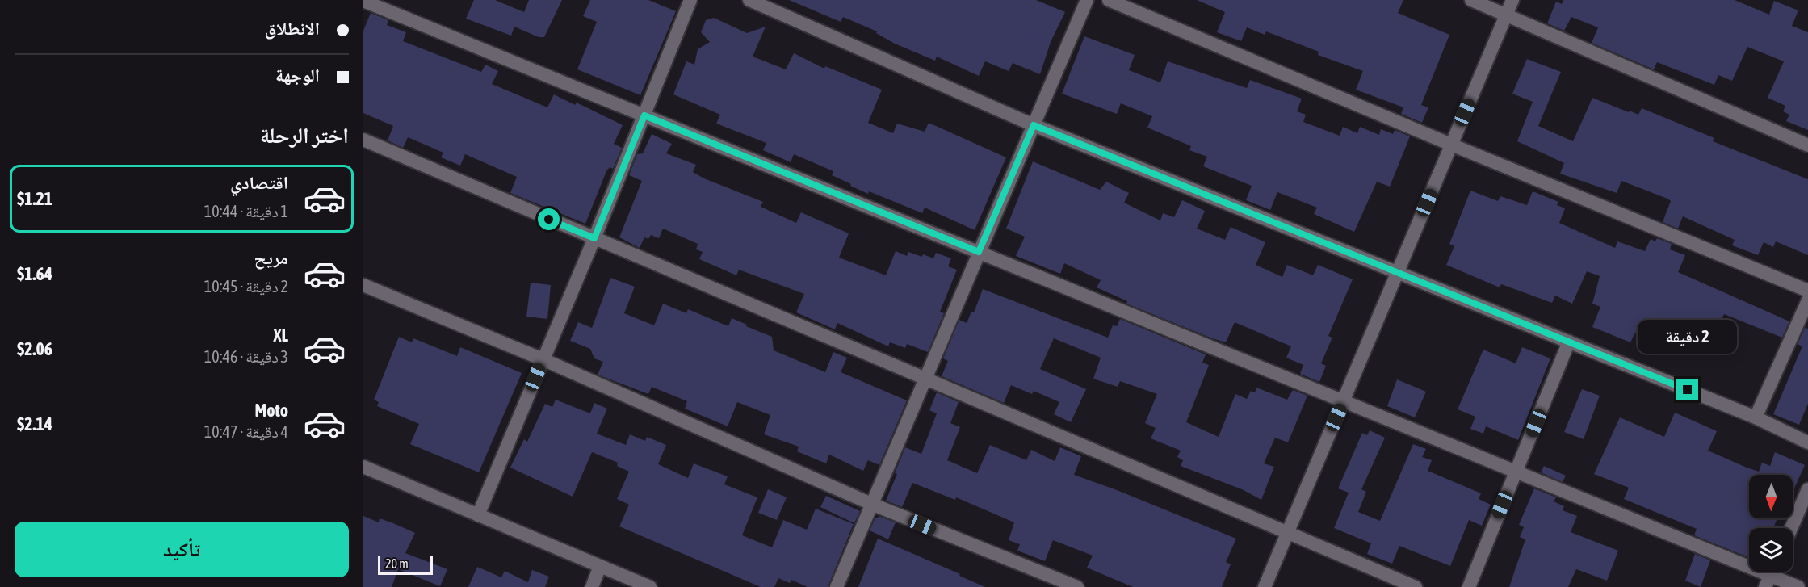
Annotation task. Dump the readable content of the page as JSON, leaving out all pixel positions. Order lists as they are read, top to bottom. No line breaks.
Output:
{"scale_bar":"20 m","north":"bottom","page":{"banner":["الانطلاق","الوجهة"],"heading":"اختر الرحلة","list":[{"name":"اقتصادي","note":"1 دقيقة · 10:44","value":"$1.21"},{"name":"مريح","note":"2 دقيقة · 10:45","value":"$1.64"},{"name":"XL","note":"3 دقيقة · 10:46","value":"$2.06"},{"name":"Moto","note":"4 دقيقة · 10:47","value":"$2.14"}],"bubble":"2 دقيقة","buttons":"تأكيد","scale":"20 m"}}
